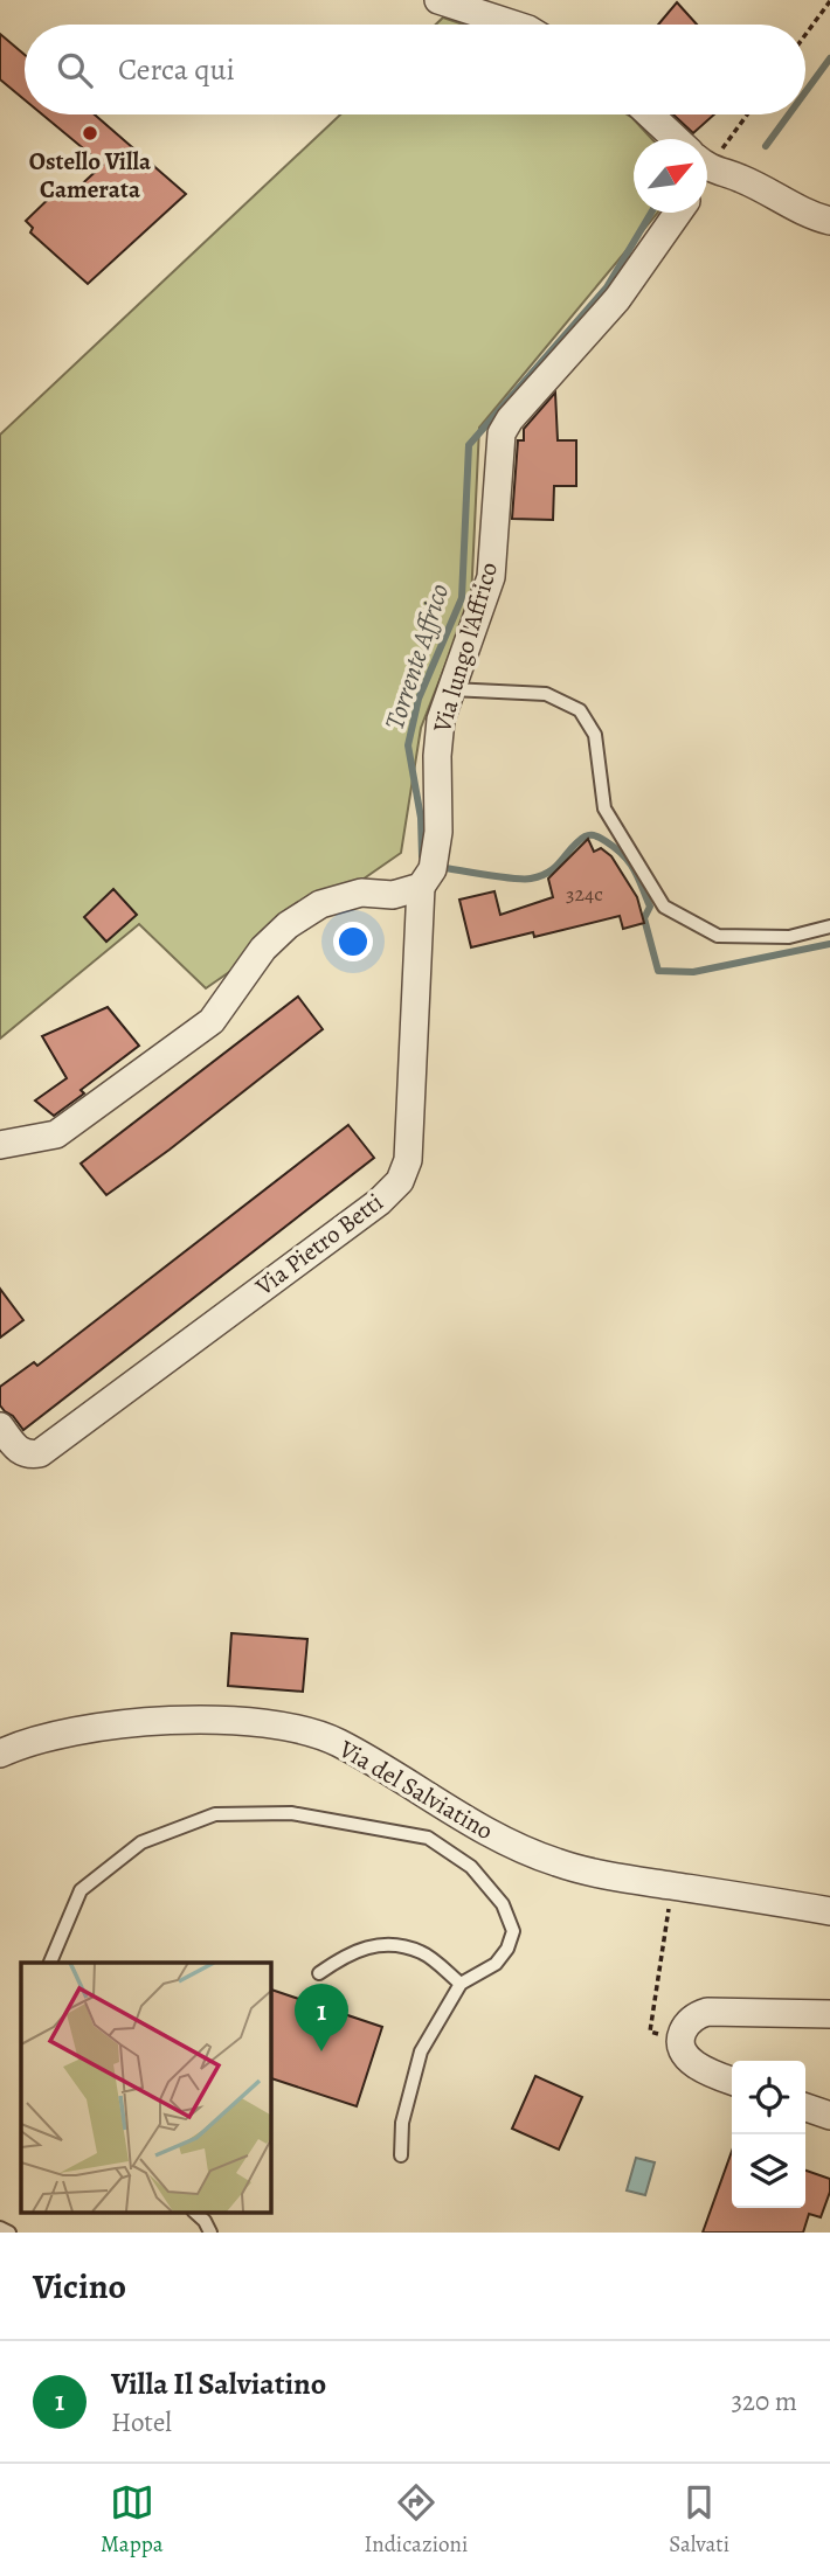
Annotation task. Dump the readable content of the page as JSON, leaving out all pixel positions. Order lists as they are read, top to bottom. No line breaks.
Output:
{"streets":{"street":["Via lungo l'Affrico","Via Pietro Betti","Via del Salviatino"]},"crossings":[["Via lungo l'Affrico","Via Pietro Betti"]],"water":["Torrente Affrico"],"places":["Ostello Villa Camerata"],"house_numbers":["324c"],"north":"top right","page":{"search":"Cerca qui","pins":"1","heading":"Vicino","list":[{"mark":"1","name":"Villa Il Salviatino","note":"Hotel","value":"320 m"}],"nav":["Mappa","Indicazioni","Salvati"]}}
